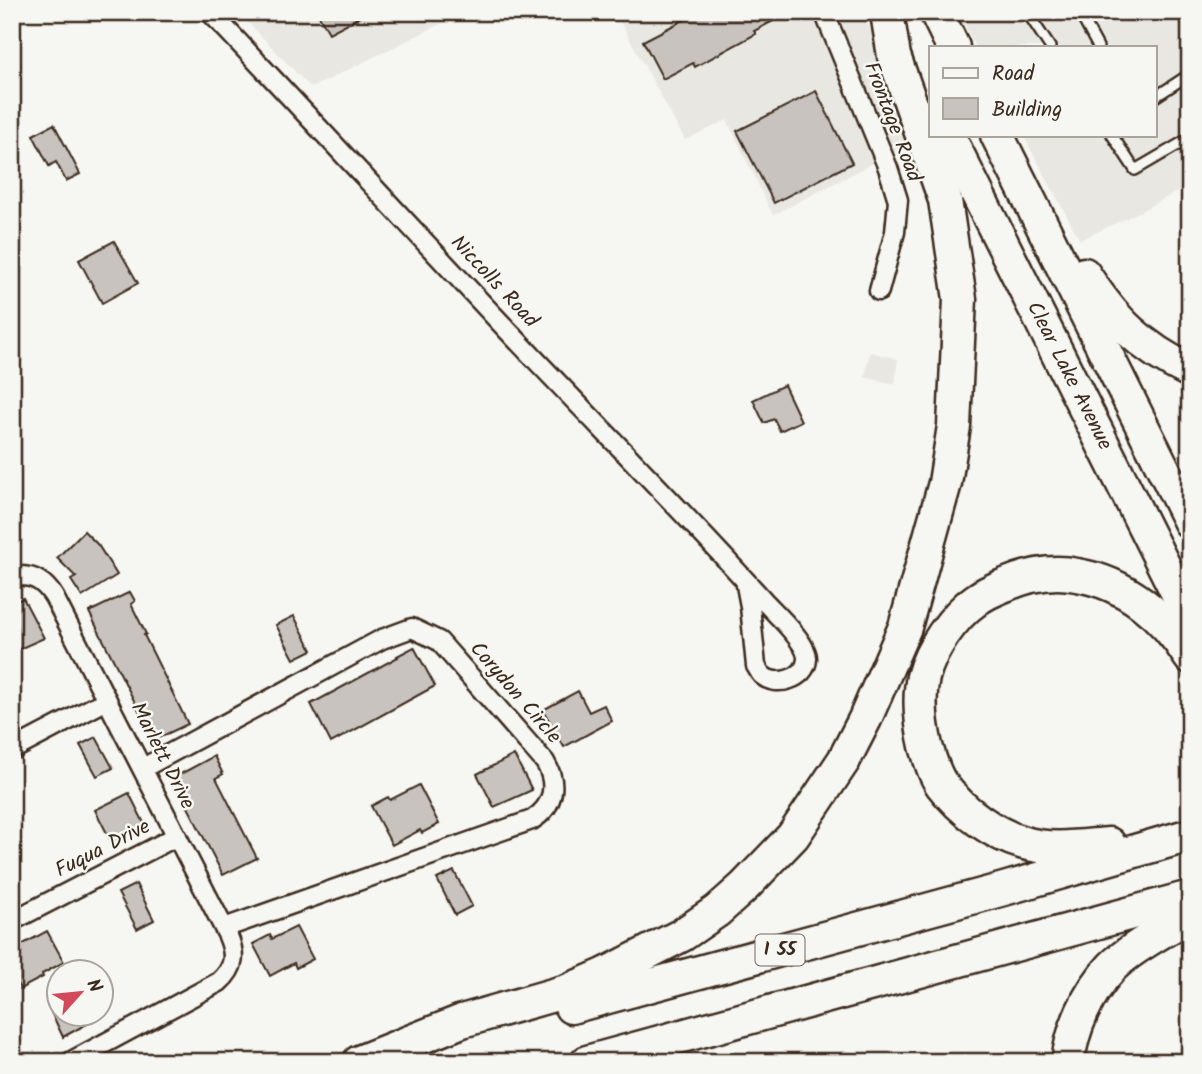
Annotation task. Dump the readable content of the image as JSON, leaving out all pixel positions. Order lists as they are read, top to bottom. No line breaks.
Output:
{"streets":{"highway":["Clear Lake Avenue","I 55"],"street":["Frontage Road","Niccolls Road","Corydon Circle","Marlett Drive","Fuqua Drive"]},"crossings":[["Corydon Circle","Marlett Drive"],["Marlett Drive","Fuqua Drive"]],"legend":["Road","Building"],"north":"top right"}
